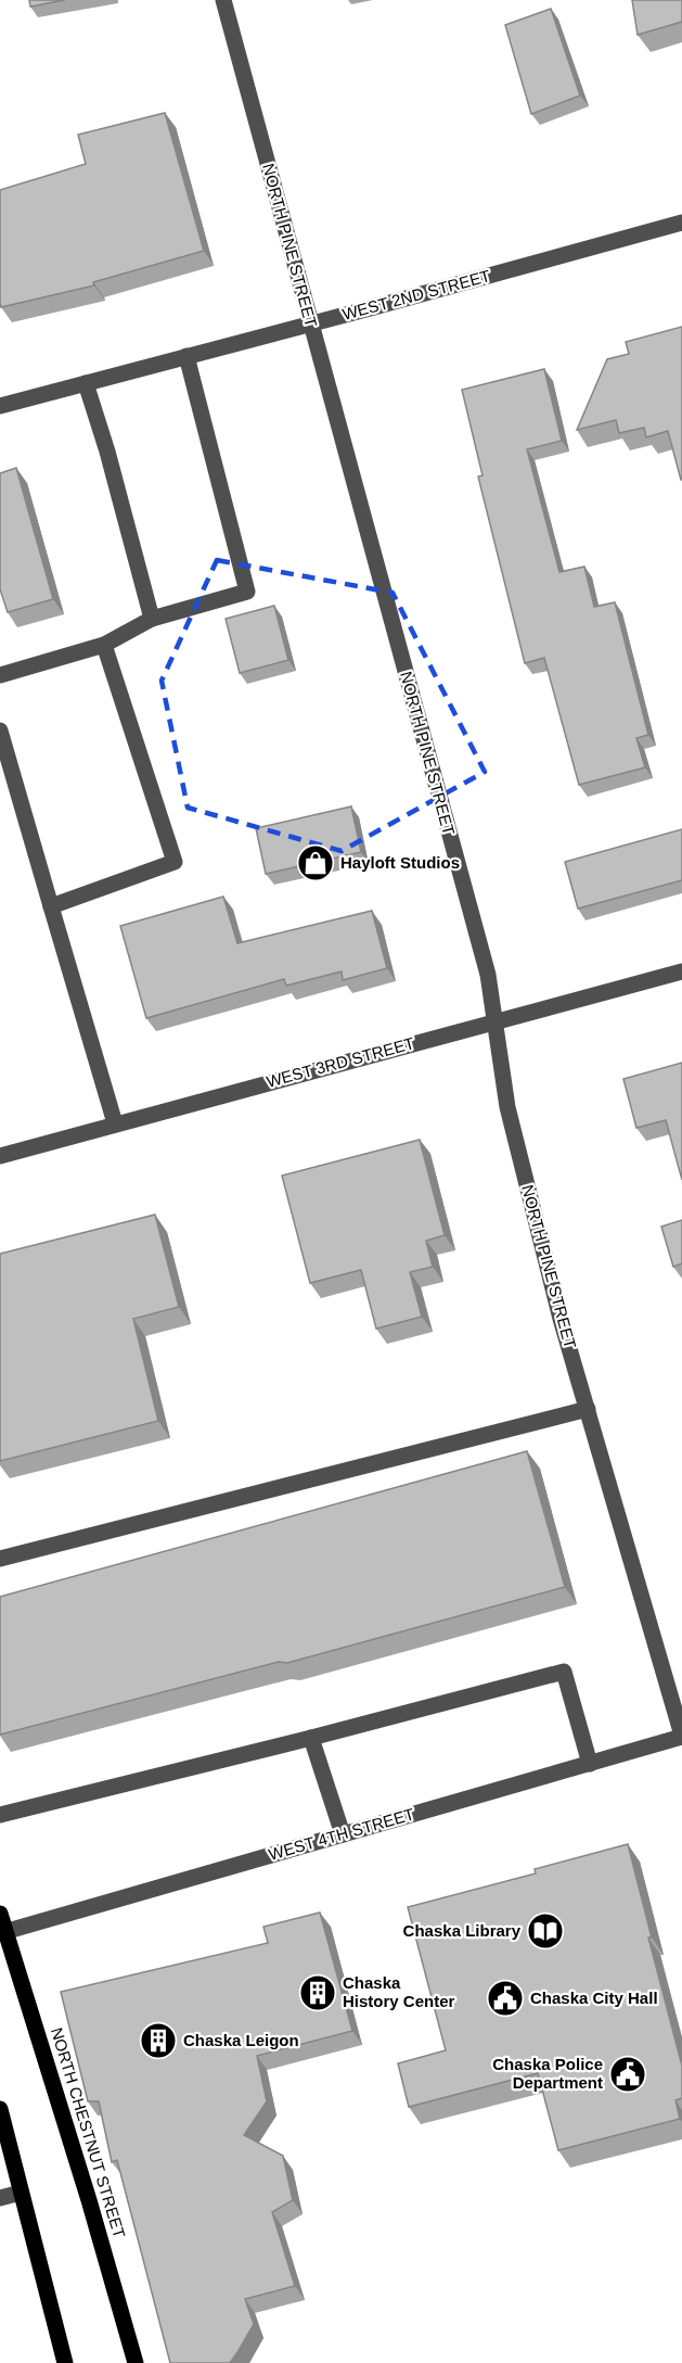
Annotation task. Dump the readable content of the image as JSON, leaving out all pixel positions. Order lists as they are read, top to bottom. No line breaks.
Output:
{"streets":{"main road":["NORTH CHESTNUT STREET"],"street":["NORTH PINE STREET","WEST 2ND STREET","WEST 3RD STREET","WEST 4TH STREET"]},"crossings":[["NORTH PINE STREET","WEST 2ND STREET"],["NORTH PINE STREET","WEST 3RD STREET"],["NORTH PINE STREET","WEST 4TH STREET"],["WEST 4TH STREET","NORTH CHESTNUT STREET"]],"places":{"shop":["Hayloft Studios"],"library":["Chaska Library"],"building":["Chaska History Center","Chaska Leigon"],"public building":["Chaska City Hall","Chaska Police Department"]}}
